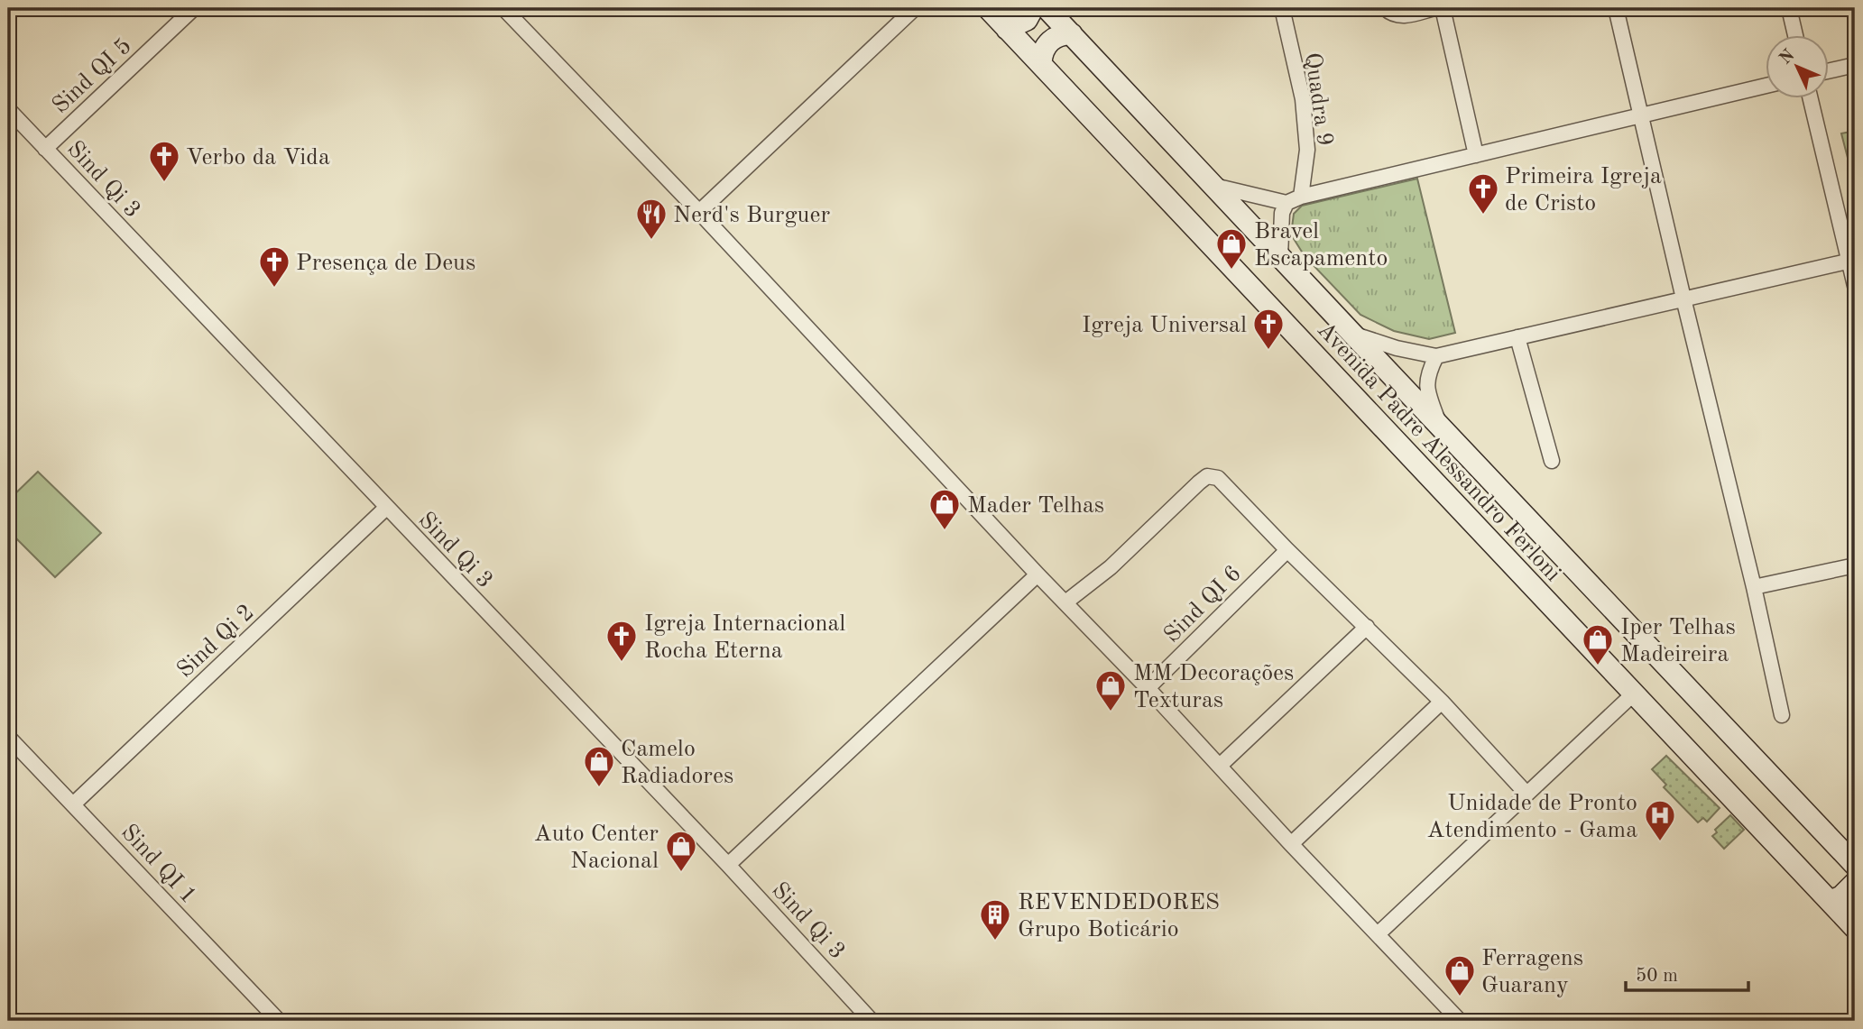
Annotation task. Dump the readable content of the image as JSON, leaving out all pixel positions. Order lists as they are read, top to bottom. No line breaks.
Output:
{"streets":{"main road":["Avenida Padre Alessandro Ferloni"],"street":["Sind QI 5","Quadra 9","Sind Qi 3","Sind QI 6","Sind Qi 2","Sind QI 1"]},"crossings":[["Sind QI 5","Sind Qi 3"],["Sind Qi 3","Sind Qi 2"],["Sind Qi 2","Sind QI 1"]],"places":{"church":["Verbo da Vida","Primeira Igreja de Cristo","Presença de Deus","Igreja Universal","Igreja Internacional Rocha Eterna"],"restaurant":["Nerd's Burguer"],"shop":["Bravel Escapamento","Mader Telhas","Iper Telhas Madeireira","MM Decorações Texturas","Camelo Radiadores","Auto Center Nacional","Ferragens Guarany"],"hospital":["Unidade de Pronto Atendimento - Gama"],"building":["REVENDEDORES Grupo Boticário"]},"scale_bar":"50 m","north":"top left"}
